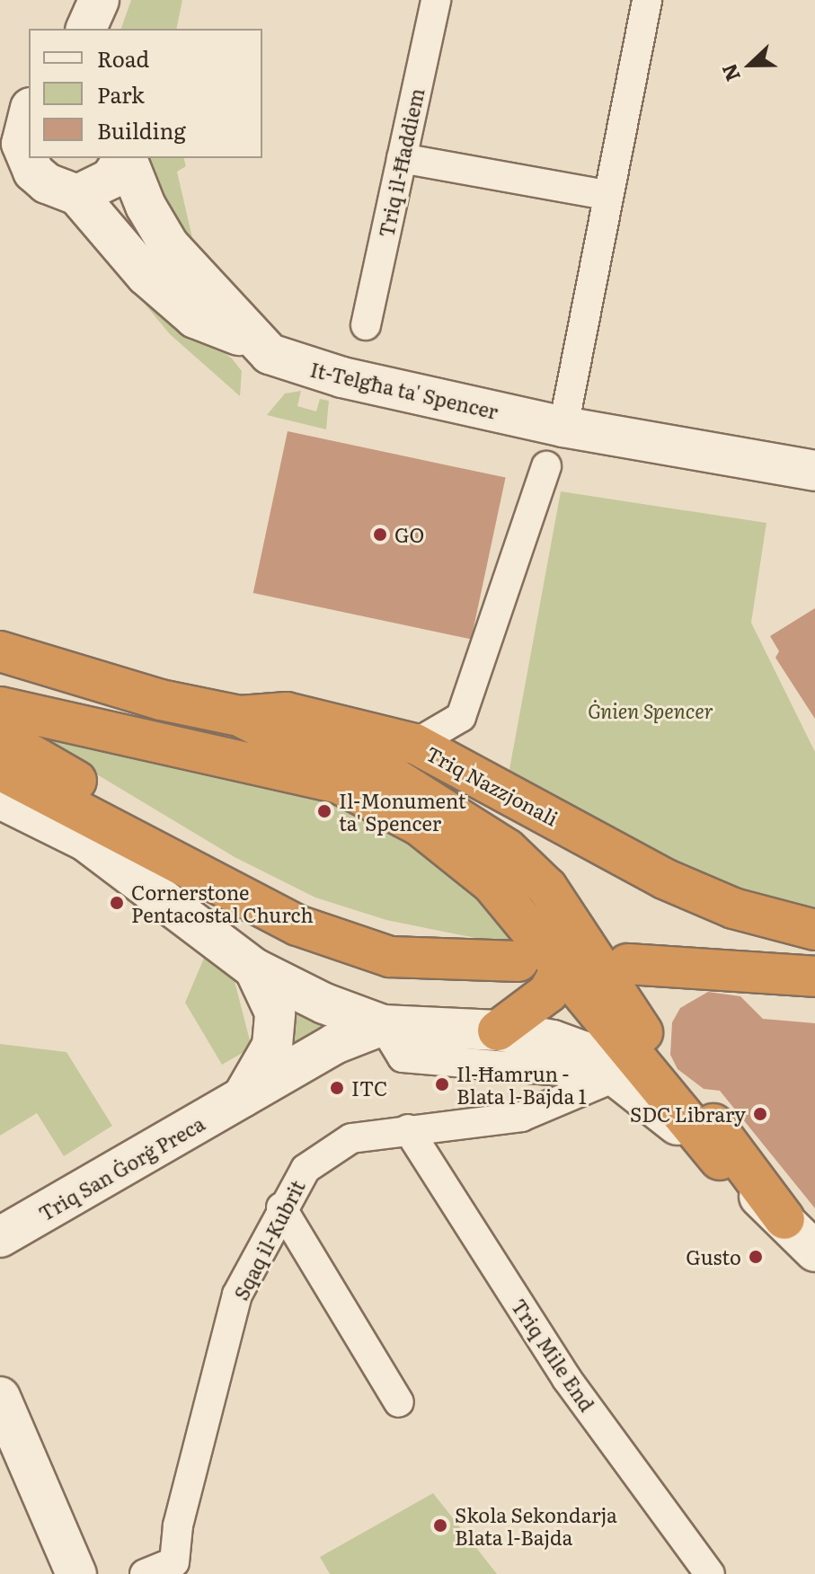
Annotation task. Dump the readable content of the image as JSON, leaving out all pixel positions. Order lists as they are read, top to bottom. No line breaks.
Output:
{"streets":{"highway":["Triq Nazzjonali"],"street":["Triq il-Ħaddiem","It-Telgħa ta' Spencer","Triq San Ġorġ Preca","Sqaq il-Kubrit","Triq Mile End"]},"crossings":[["Sqaq il-Kubrit","Triq Mile End"]],"parks":["Ġnien Spencer"],"places":["GO","Il-Monument ta' Spencer","Cornerstone Pentacostal Church","Il-Ħamrun - Blata l-Bajda 1","ITC","SDC Library","Gusto","Skola Sekondarja Blata l-Bajda"],"legend":["Road","Park","Building"],"north":"left"}
